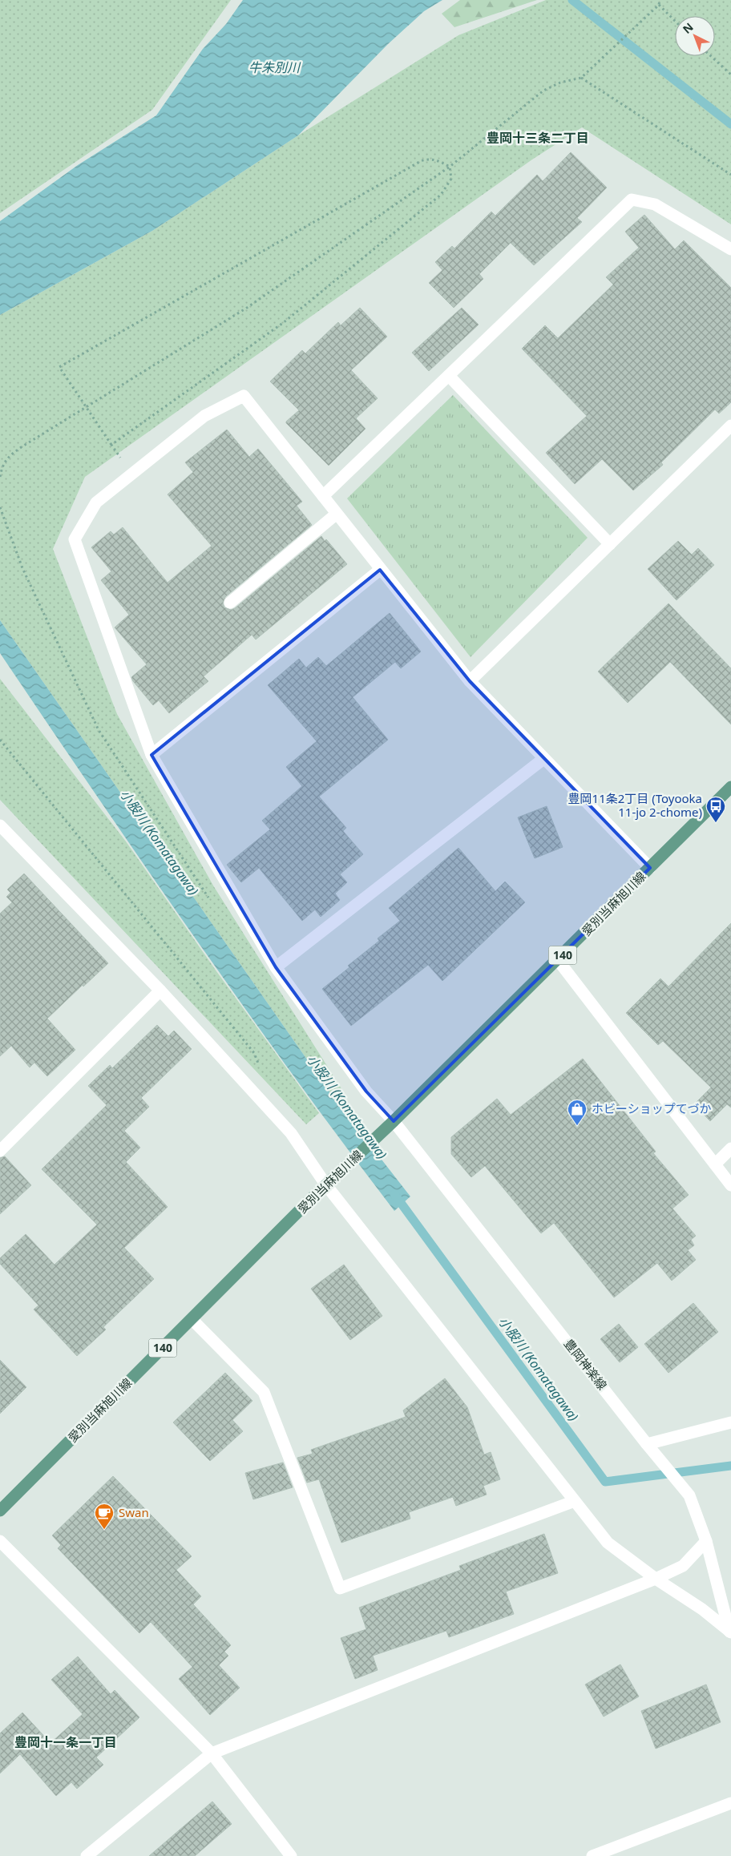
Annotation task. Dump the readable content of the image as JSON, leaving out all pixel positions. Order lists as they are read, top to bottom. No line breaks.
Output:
{"streets":{"main road":["愛別当麻旭川線","140"],"street":["豊岡神楽線"]},"crossings":[["愛別当麻旭川線","豊岡神楽線"]],"districts":["豊岡十三条二丁目","豊岡十一条一丁目"],"water":["牛朱別川","小股川 (Komatagawa)"],"places":{"bus stop":["豊岡11条2丁目 (Toyooka 11-jo 2-chome)"],"shop":["ホビーショップてづか"],"cafe":["Swan"]},"north":"top left"}
